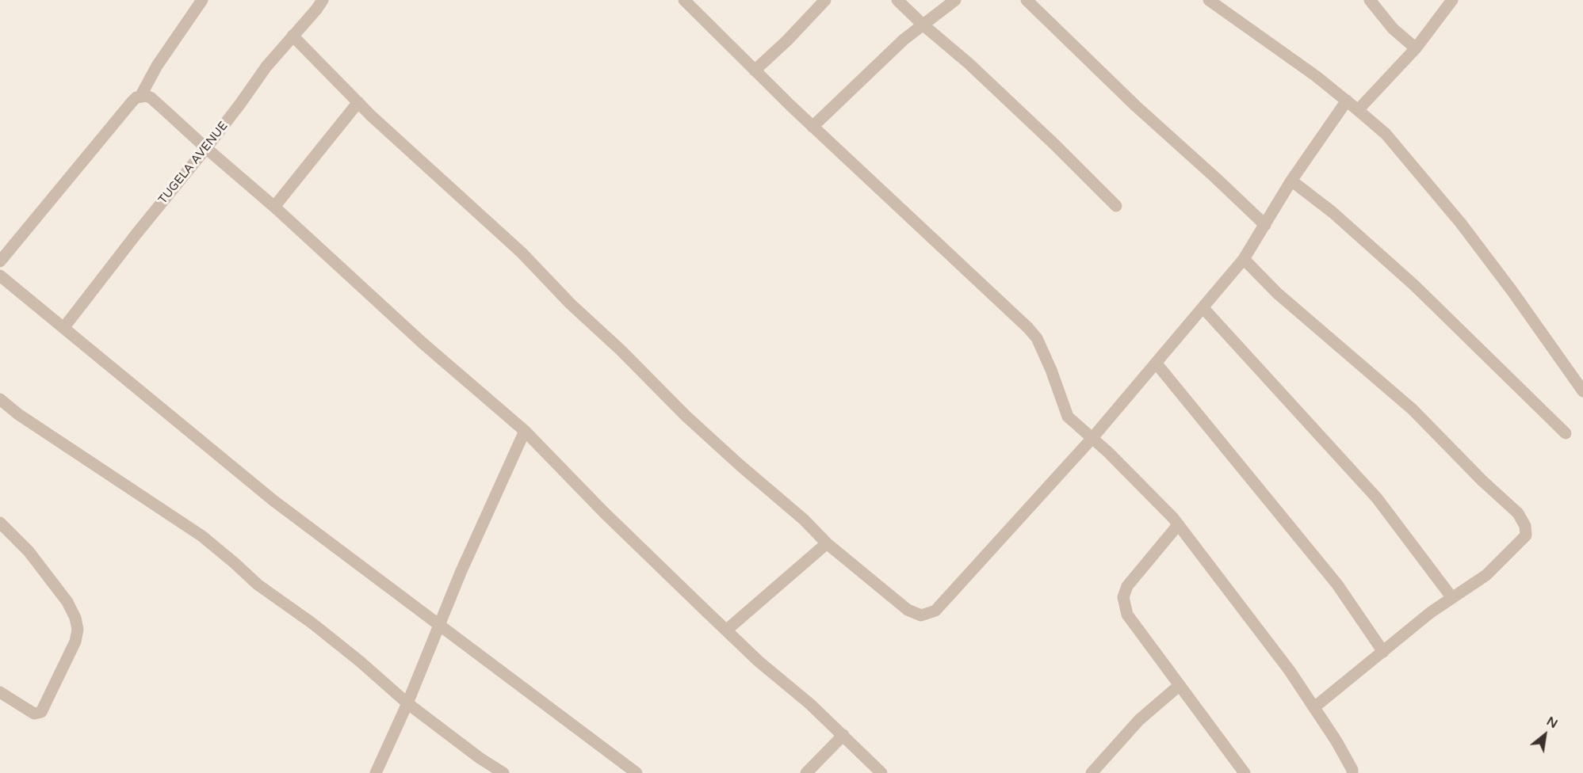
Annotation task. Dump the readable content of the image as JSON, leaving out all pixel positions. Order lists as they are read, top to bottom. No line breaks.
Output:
{"streets":{"street":["TUGELA AVENUE"]},"north":"top right"}
